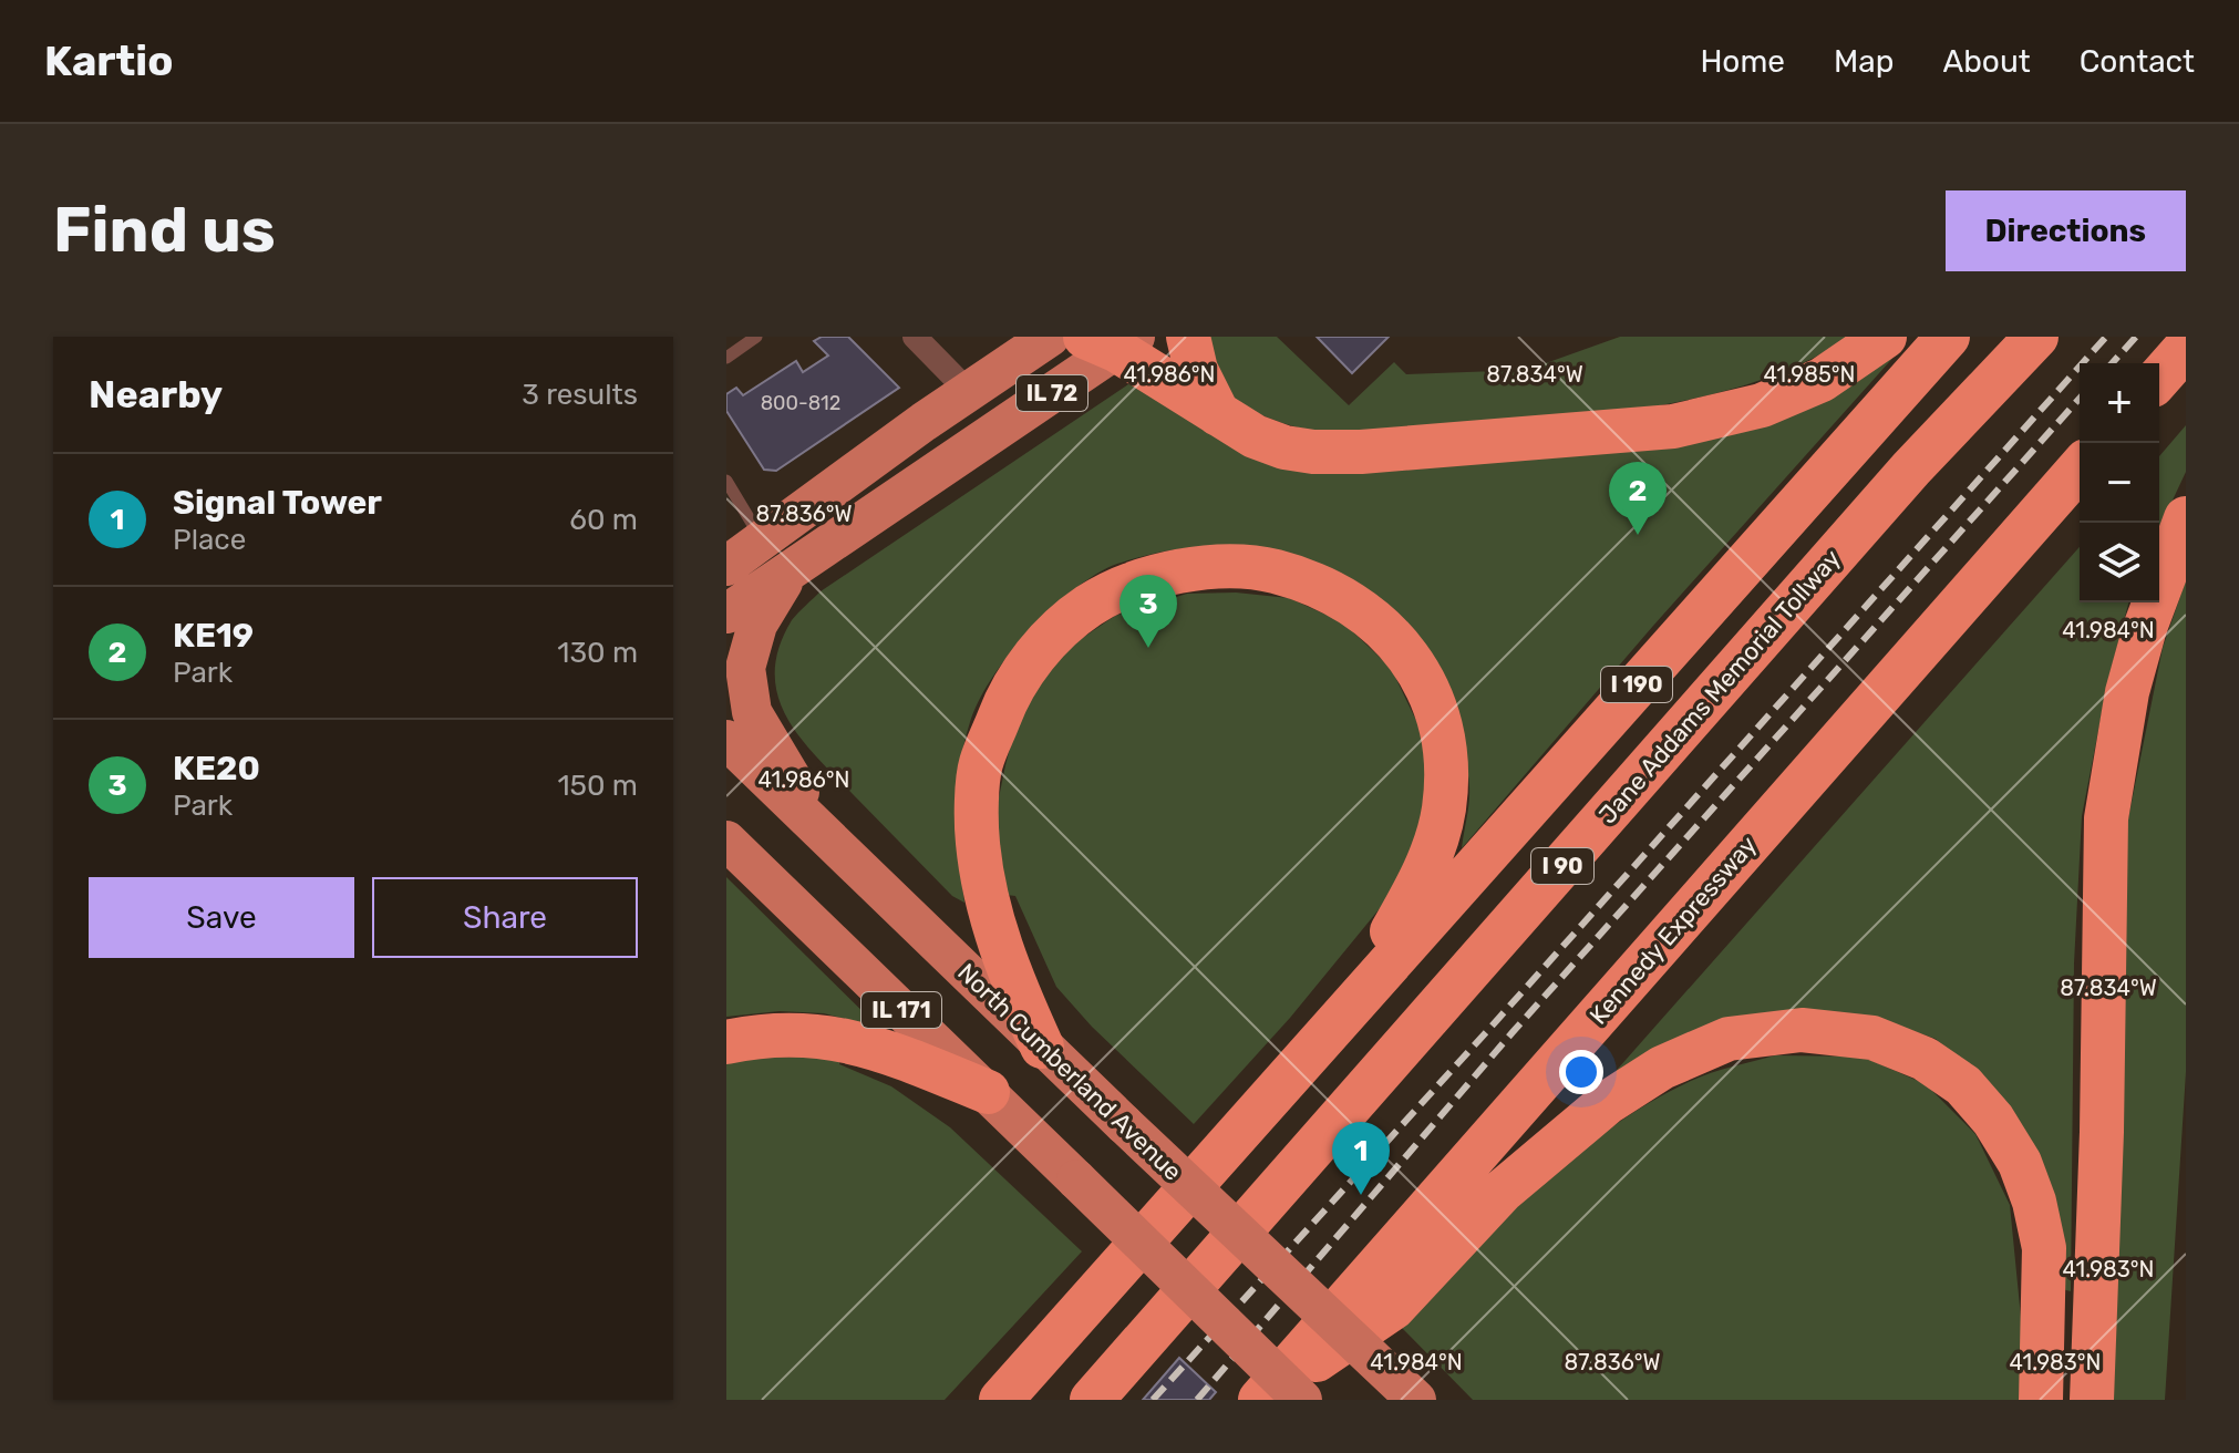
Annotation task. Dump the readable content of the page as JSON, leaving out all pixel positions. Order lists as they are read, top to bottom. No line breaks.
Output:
{"streets":{"highway":["I 190","Jane Addams Memorial Tollway","I 90","Kennedy Expressway"],"main road":["IL 72","IL 171","North Cumberland Avenue"]},"crossings":[["Kennedy Expressway","IL 171"]],"house_numbers":["800-812"],"page":{"header":"Kartio","nav":["Home","Map","About","Contact"],"buttons":["Directions",["Save","Share"]],"title":"Find us","heading":["Nearby","3 results"],"map_buttons":["+","−"],"list":[{"mark":"1","name":"Signal Tower","note":"Place","value":"60 m"},{"mark":"2","name":"KE19","note":"Park","value":"130 m"},{"mark":"3","name":"KE20","note":"Park","value":"150 m"}],"pins":["2","3","1"]},"coordinates":["87.834°W","41.985°N","41.986°N","87.836°W","41.984°N","41.983°N"]}
